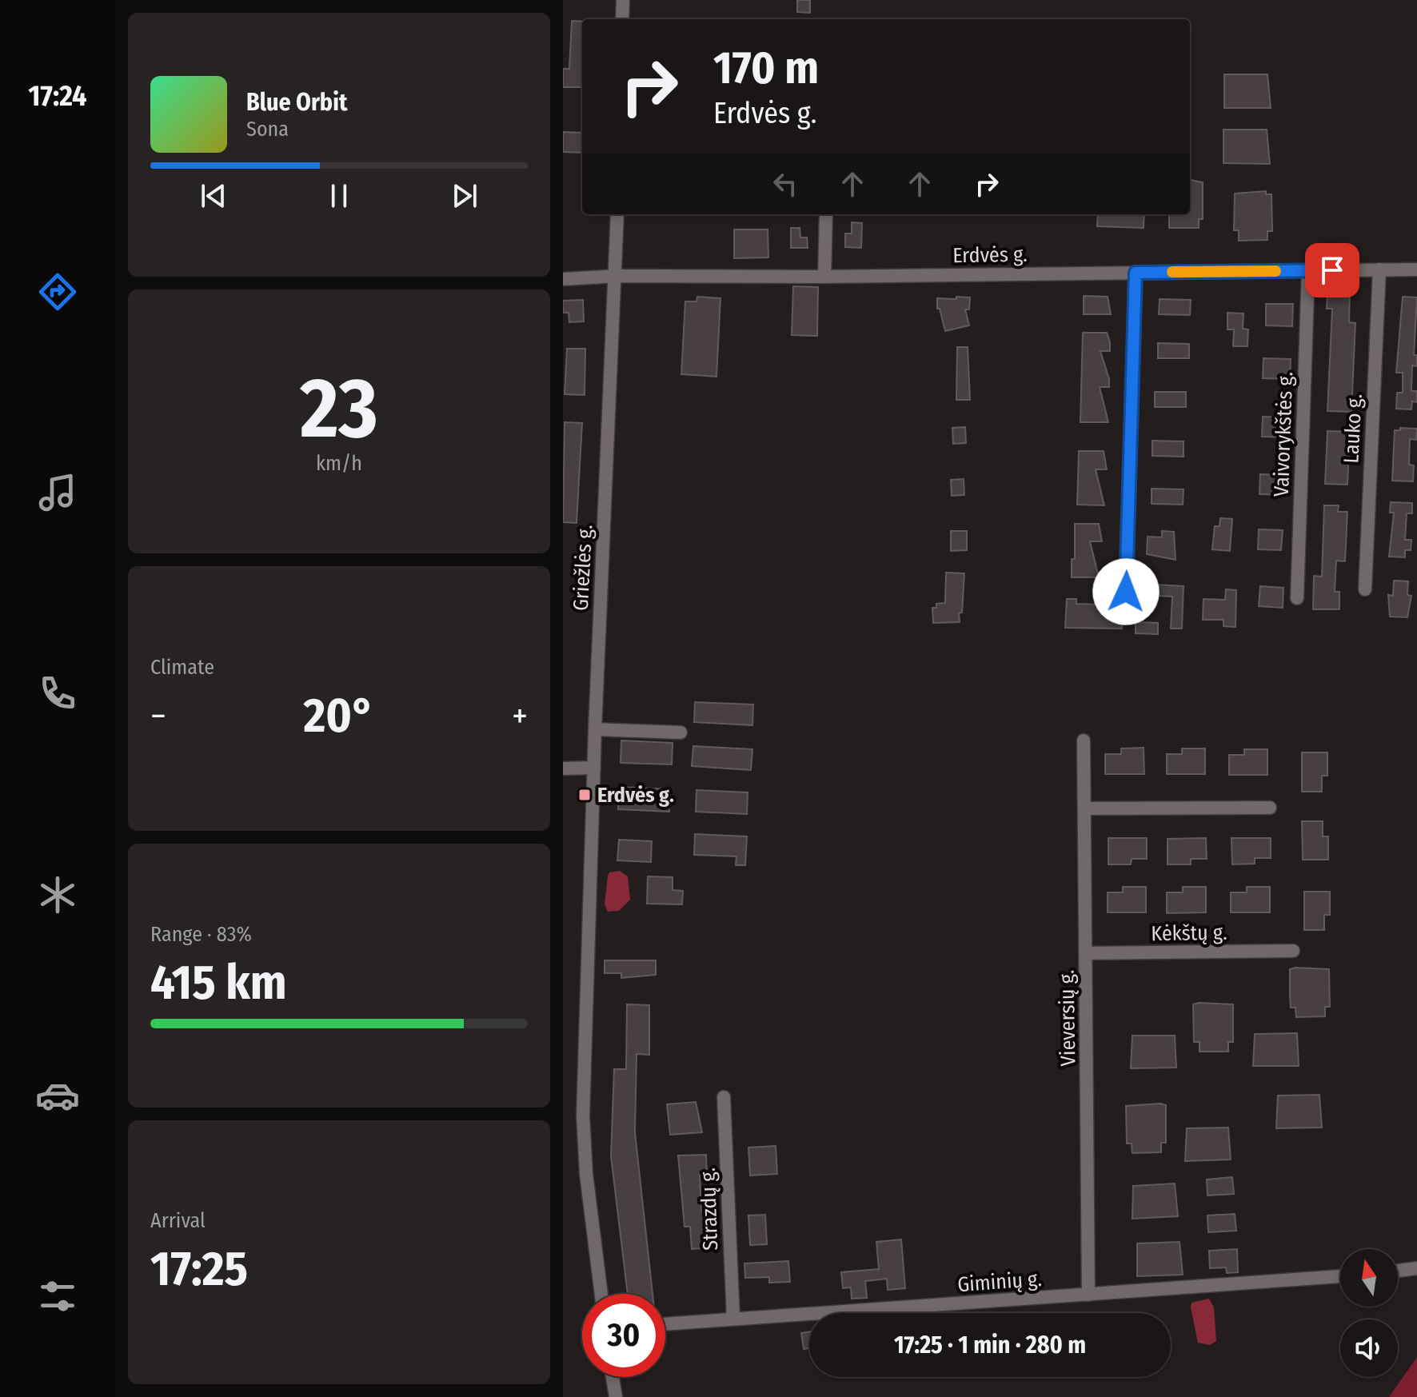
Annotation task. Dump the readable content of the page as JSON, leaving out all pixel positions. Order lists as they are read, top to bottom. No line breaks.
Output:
{"streets":{"street":["Erdvės g.","Lauko g.","Vaivorykštės g.","Griežlės g.","Kėkštų g.","Vieversių g.","Strazdų g.","Giminių g."]},"crossings":[["Erdvės g.","Lauko g."],["Erdvės g.","Vaivorykštės g."],["Erdvės g.","Griežlės g."],["Kėkštų g.","Vieversių g."],["Vieversių g.","Giminių g."],["Strazdų g.","Giminių g."]],"places":{"transit":["Erdvės g."]},"north":"top","page":{"tabs":"17:24","turn":["170 m","Erdvės g."],"song":["Blue Orbit","Sona"],"tile":[["23","km/h"],"Climate",["Range · 83%","415 km"],["Arrival","17:25"]],"heat":["−","20°","+"],"limit":"30","trip":"17:25 · 1 min · 280 m"}}
